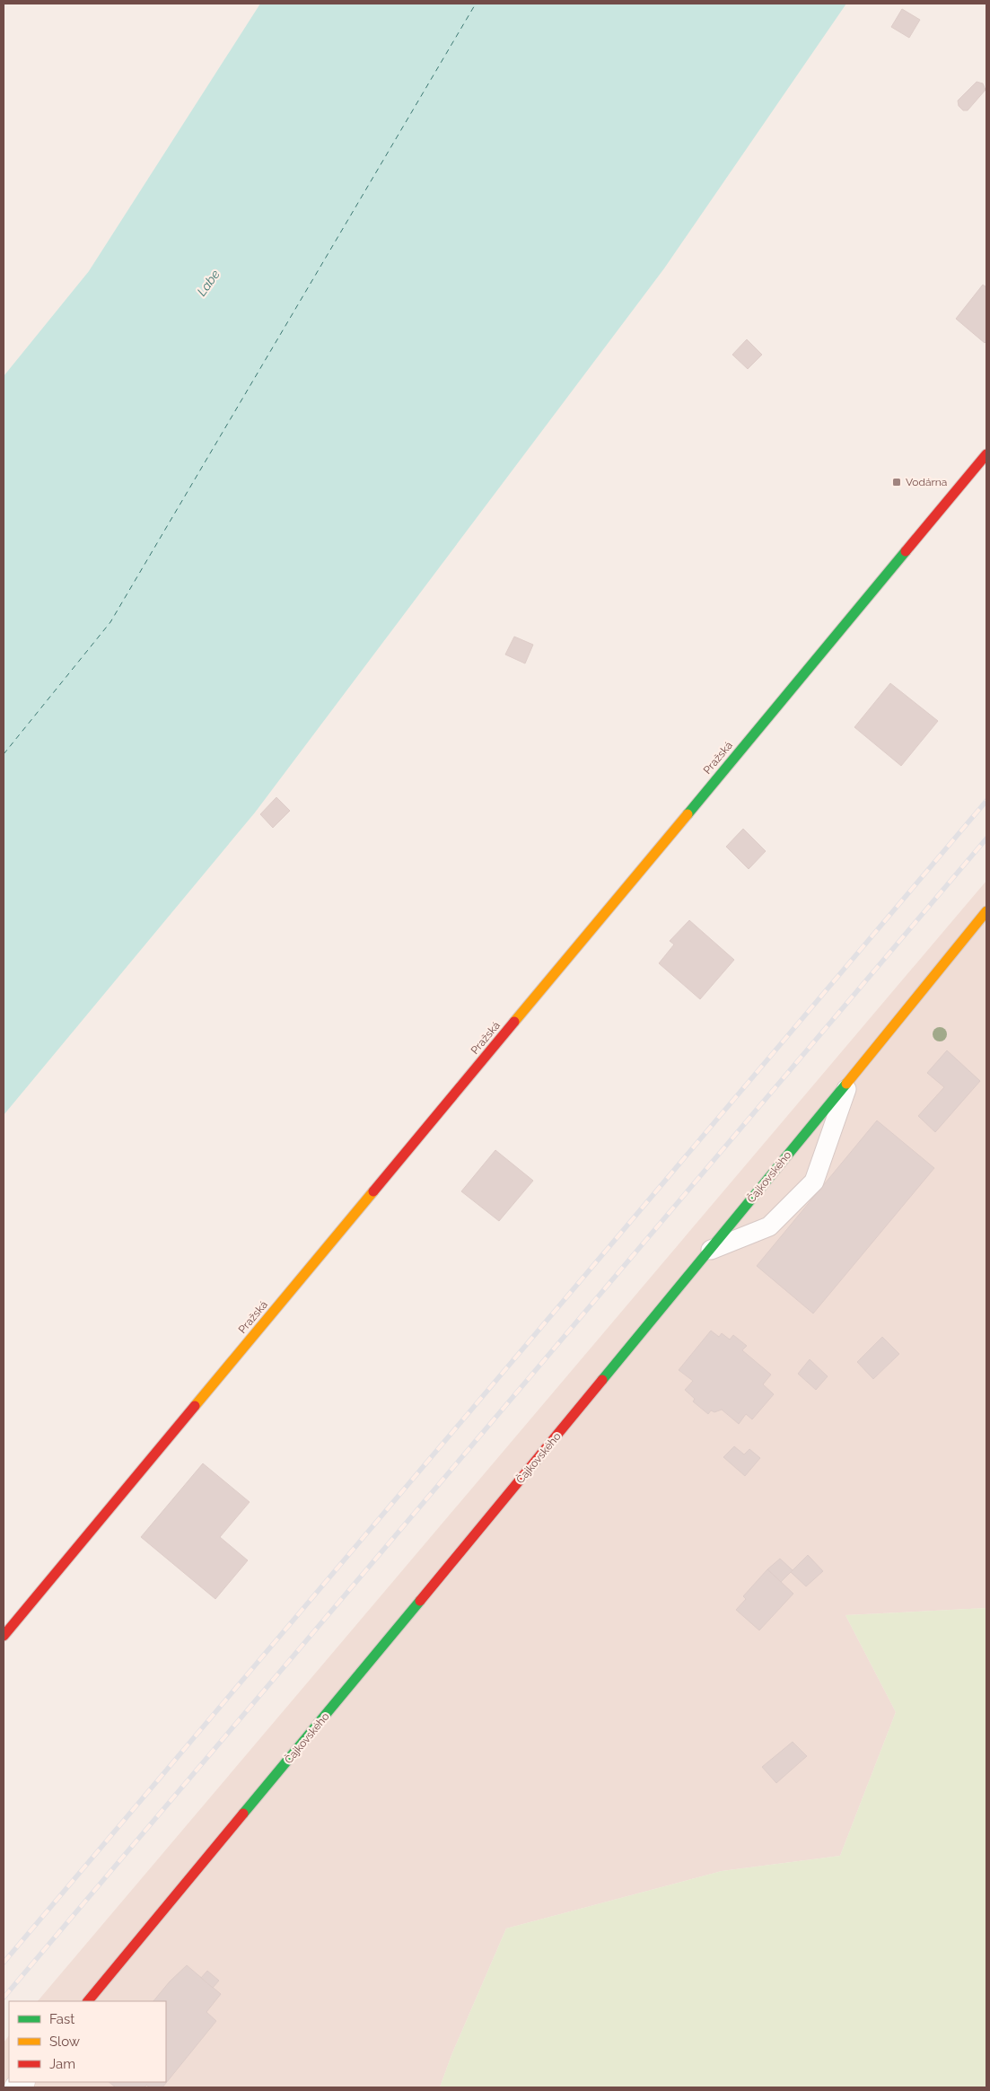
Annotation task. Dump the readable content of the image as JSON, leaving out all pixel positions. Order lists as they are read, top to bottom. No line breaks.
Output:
{"streets":{"main road":["Pražská","Čajkovského"]},"water":["Labe"],"places":{"transit":["Vodárna"]},"legend":["Fast","Slow","Jam"]}
